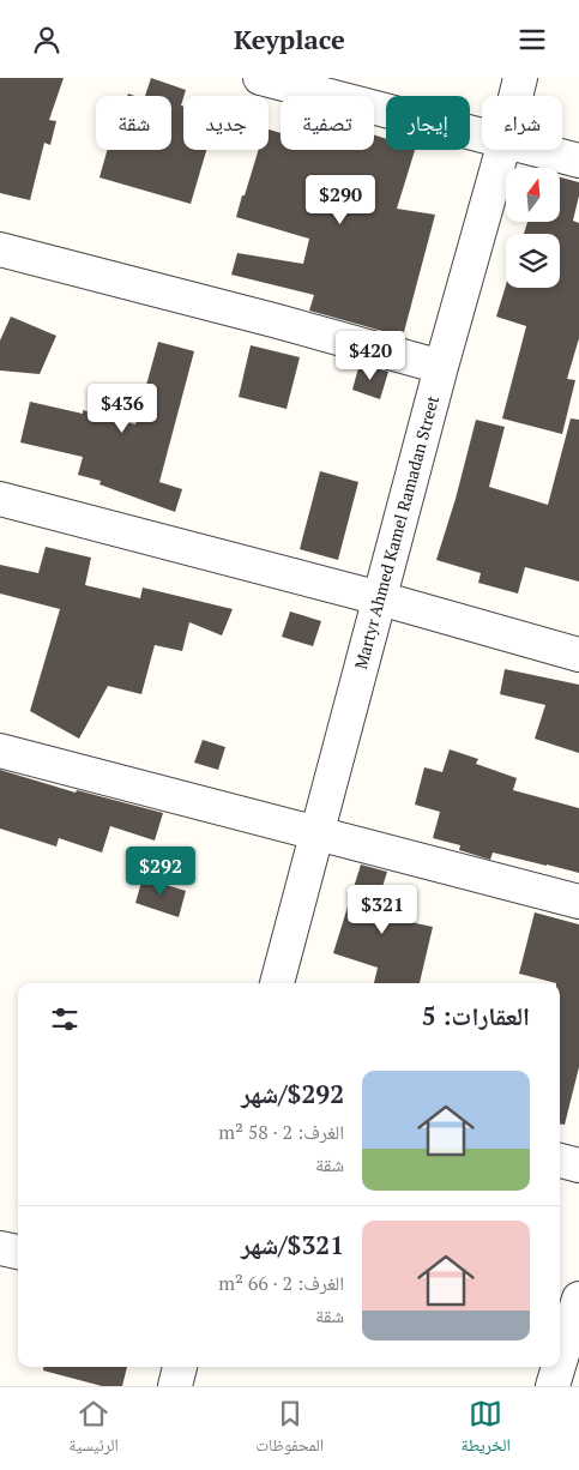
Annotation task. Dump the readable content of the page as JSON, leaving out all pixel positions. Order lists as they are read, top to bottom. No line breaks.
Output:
{"streets":{"street":["Martyr Ahmed Kamel Ramadan Street"]},"north":"top","page":{"header":"Keyplace","chip":["شراء","إيجار","تصفية","جديد","شقة"],"price":["$290","$420","$436","$292","$321"],"heading":"العقارات: 5","list":[{"name":"$292/شهر","note":"الغرف: 2 · 58 m² · شقة"},{"name":"$321/شهر","note":"الغرف: 2 · 66 m² · شقة"}],"tabs":["الخريطة","المحفوظات","الرئيسية"]}}
